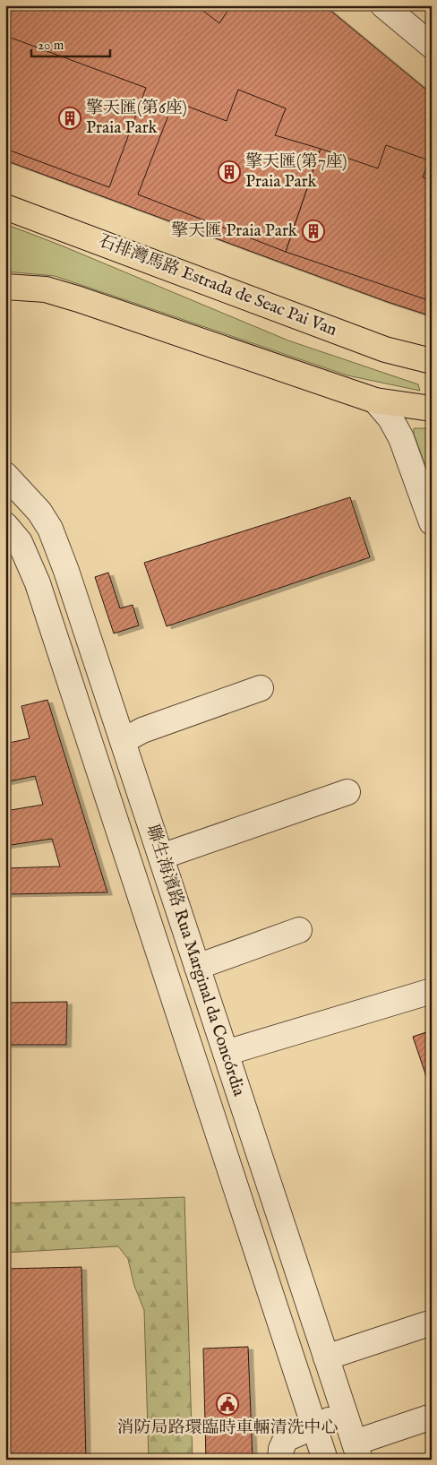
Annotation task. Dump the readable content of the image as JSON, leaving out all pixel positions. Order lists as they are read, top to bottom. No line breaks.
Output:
{"streets":{"main road":["石排灣馬路 Estrada de Seac Pai Van"],"street":["聯生海濱路 Rua Marginal da Concórdia"]},"places":{"building":["擎天匯(第6座) Praia Park","擎天匯(第7座) Praia Park","擎天匯 Praia Park"],"public building":["消防局路環臨時車輛清洗中心"]},"scale_bar":"20 m"}
